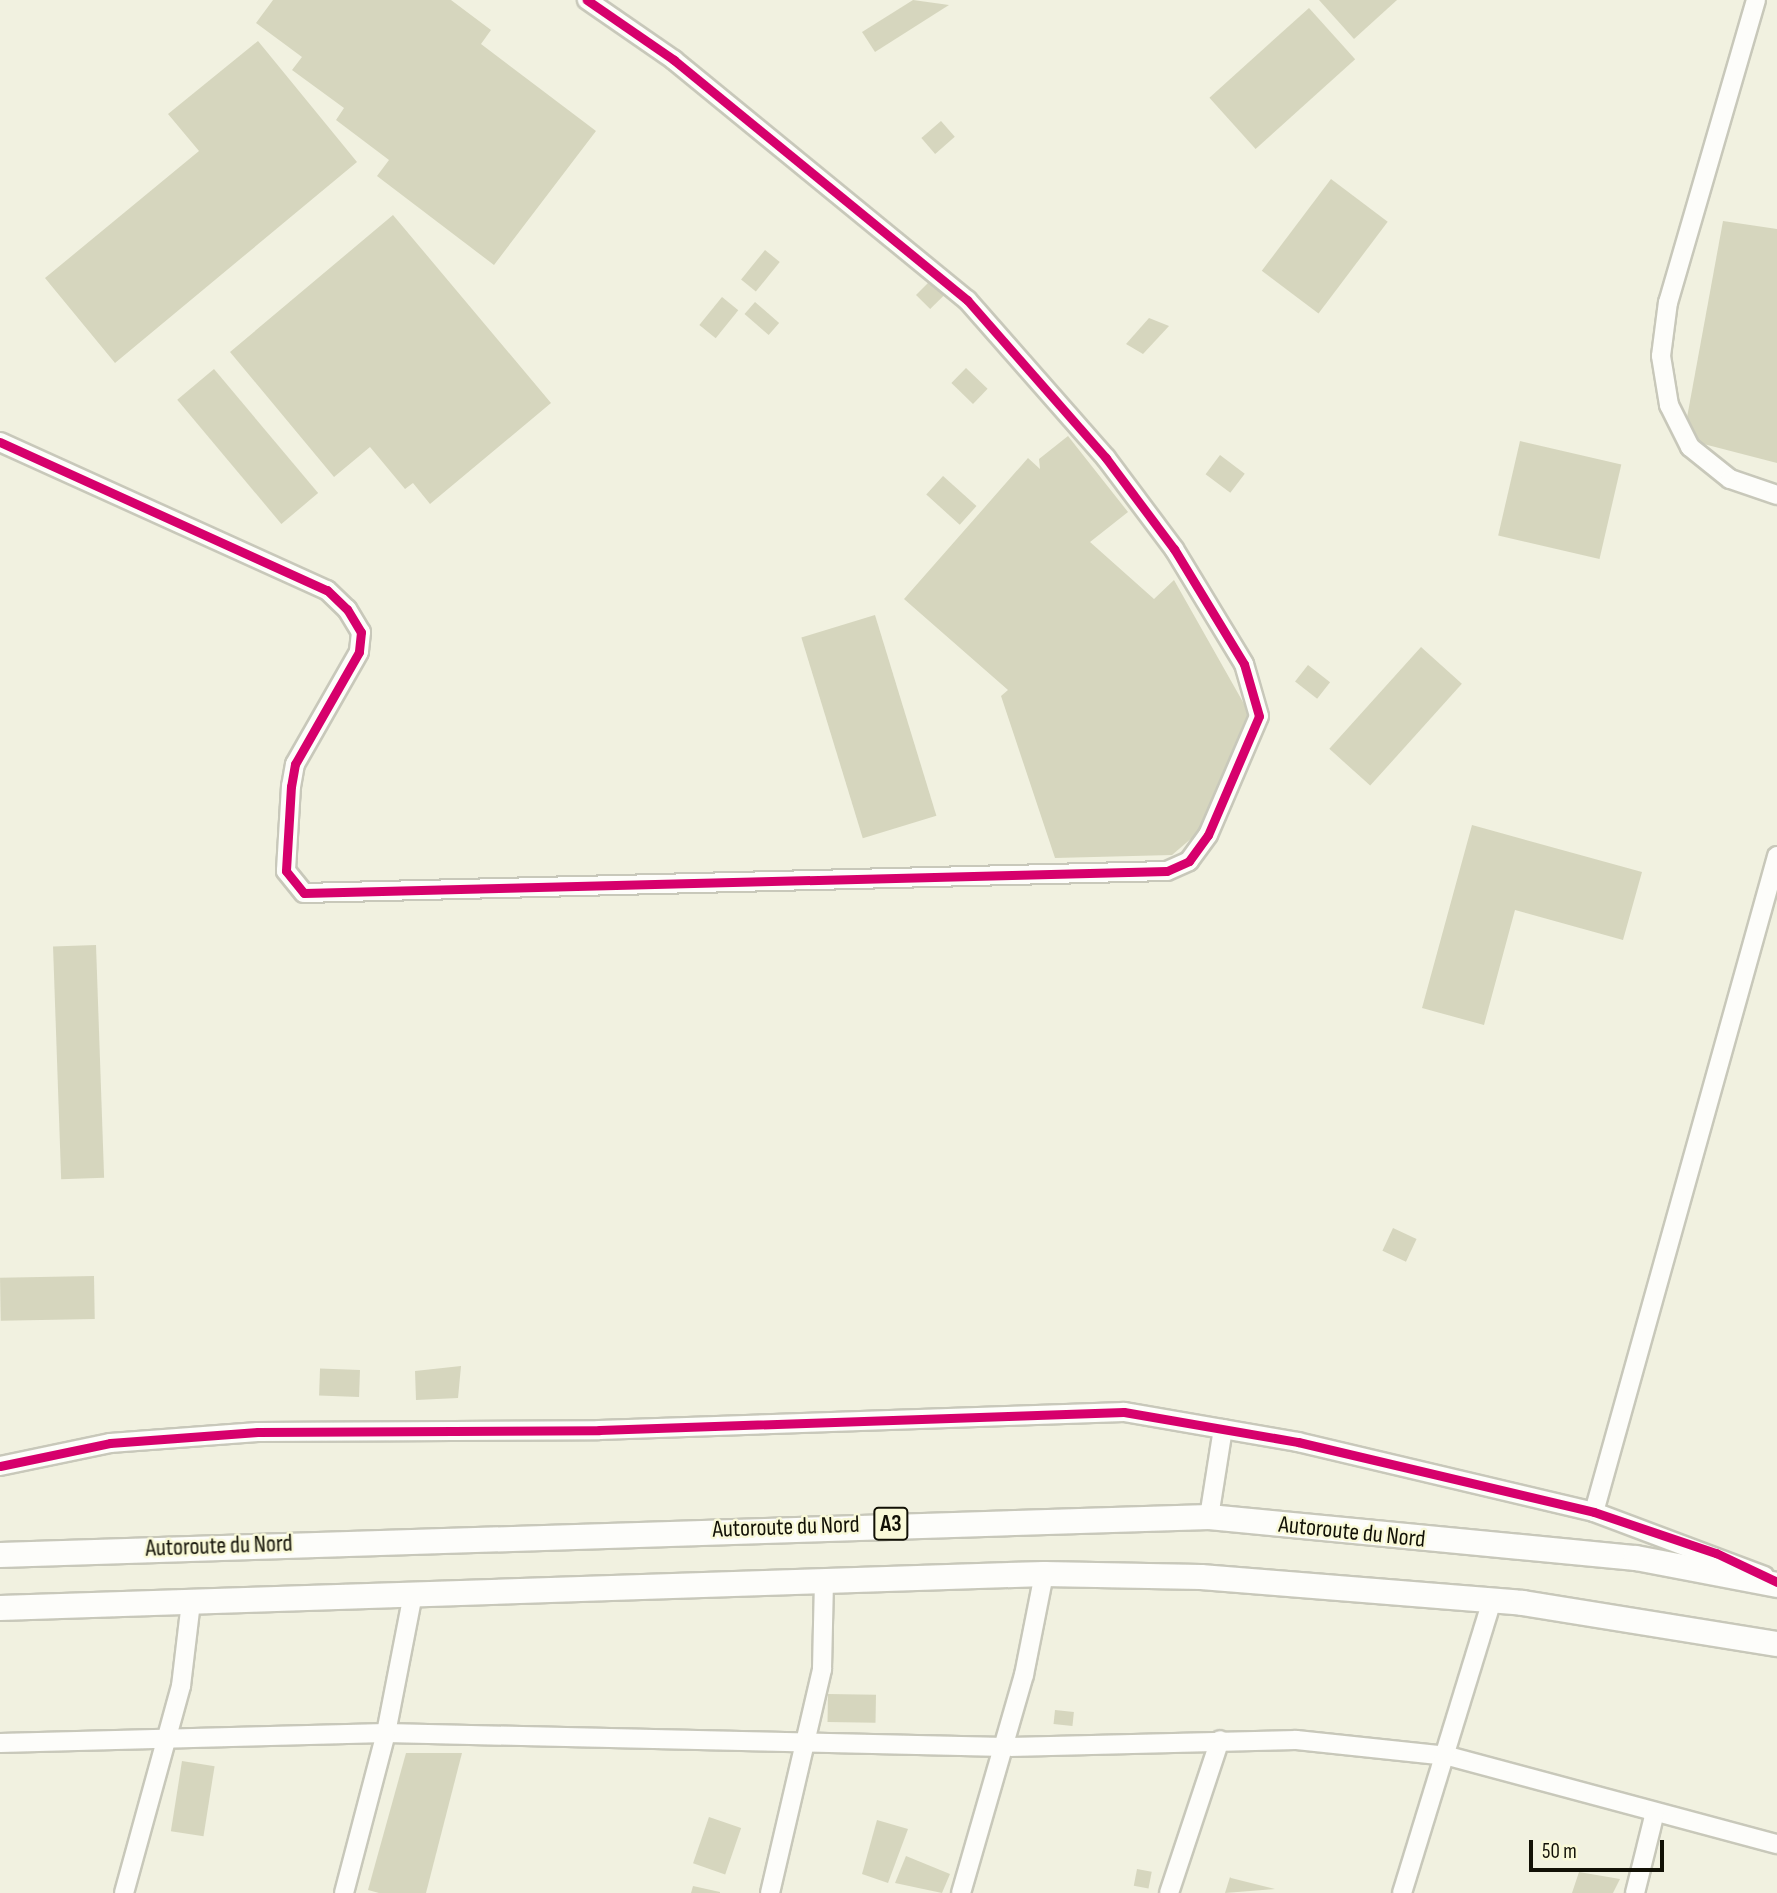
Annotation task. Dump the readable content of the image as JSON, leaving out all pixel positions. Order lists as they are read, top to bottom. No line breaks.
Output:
{"streets":{"highway":["A3","Autoroute du Nord"]},"scale_bar":"50 m"}
